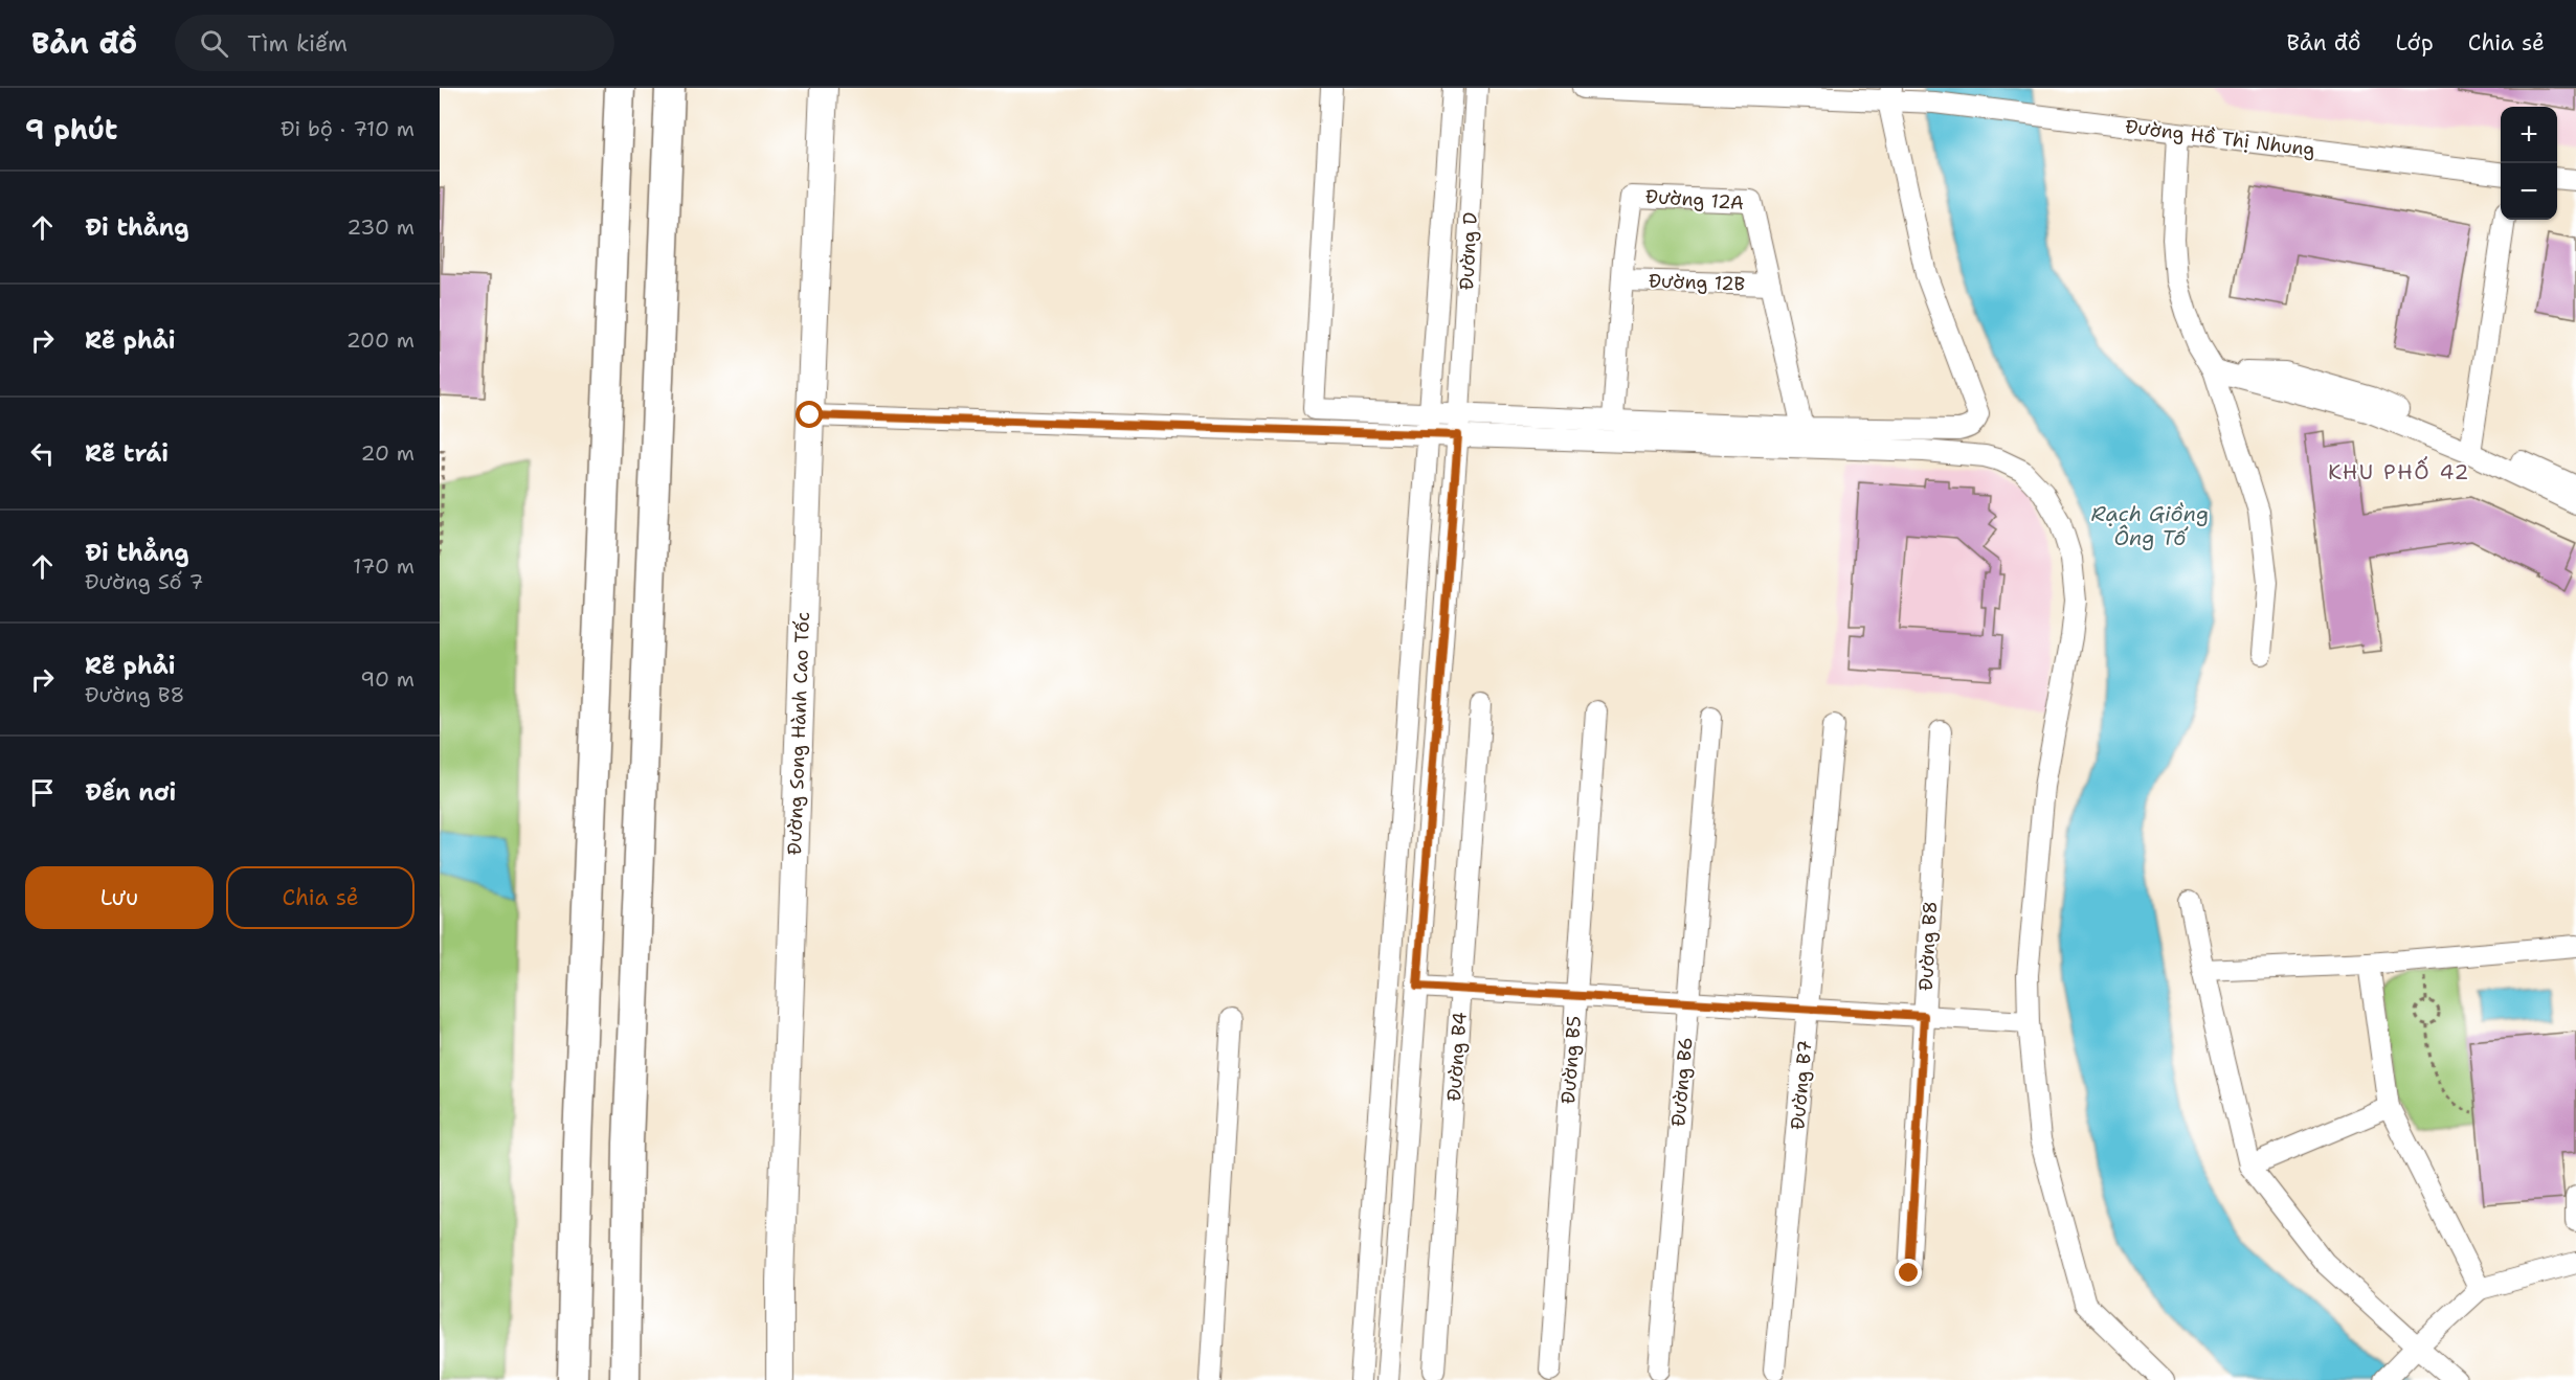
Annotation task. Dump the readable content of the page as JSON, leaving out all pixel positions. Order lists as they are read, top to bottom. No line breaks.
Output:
{"streets":{"main road":["Đường Song Hành Cao Tốc"],"street":["Đường Hồ Thị Nhung","Đường 12A","Đường D","Đường 12B","Đường B8","Đường B4","Đường B5","Đường B6","Đường B7"]},"crossings":[["Đường 12A","Đường 12B"]],"districts":["KHU PHỐ 42"],"water":["Rạch Giồng Ông Tố"],"page":{"header":"Bản đồ","search":"Tìm kiếm","nav":["Bản đồ","Lớp","Chia sẻ"],"heading":["9 phút","Đi bộ · 710 m"],"map_buttons":["+","−"],"list":[["Đi thẳng","230 m"],["Rẽ phải","200 m"],["Rẽ trái","20 m"],["Đi thẳng","Đường Số 7","170 m"],["Rẽ phải","Đường B8","90 m"],"Đến nơi"],"buttons":["Lưu","Chia sẻ"]}}
